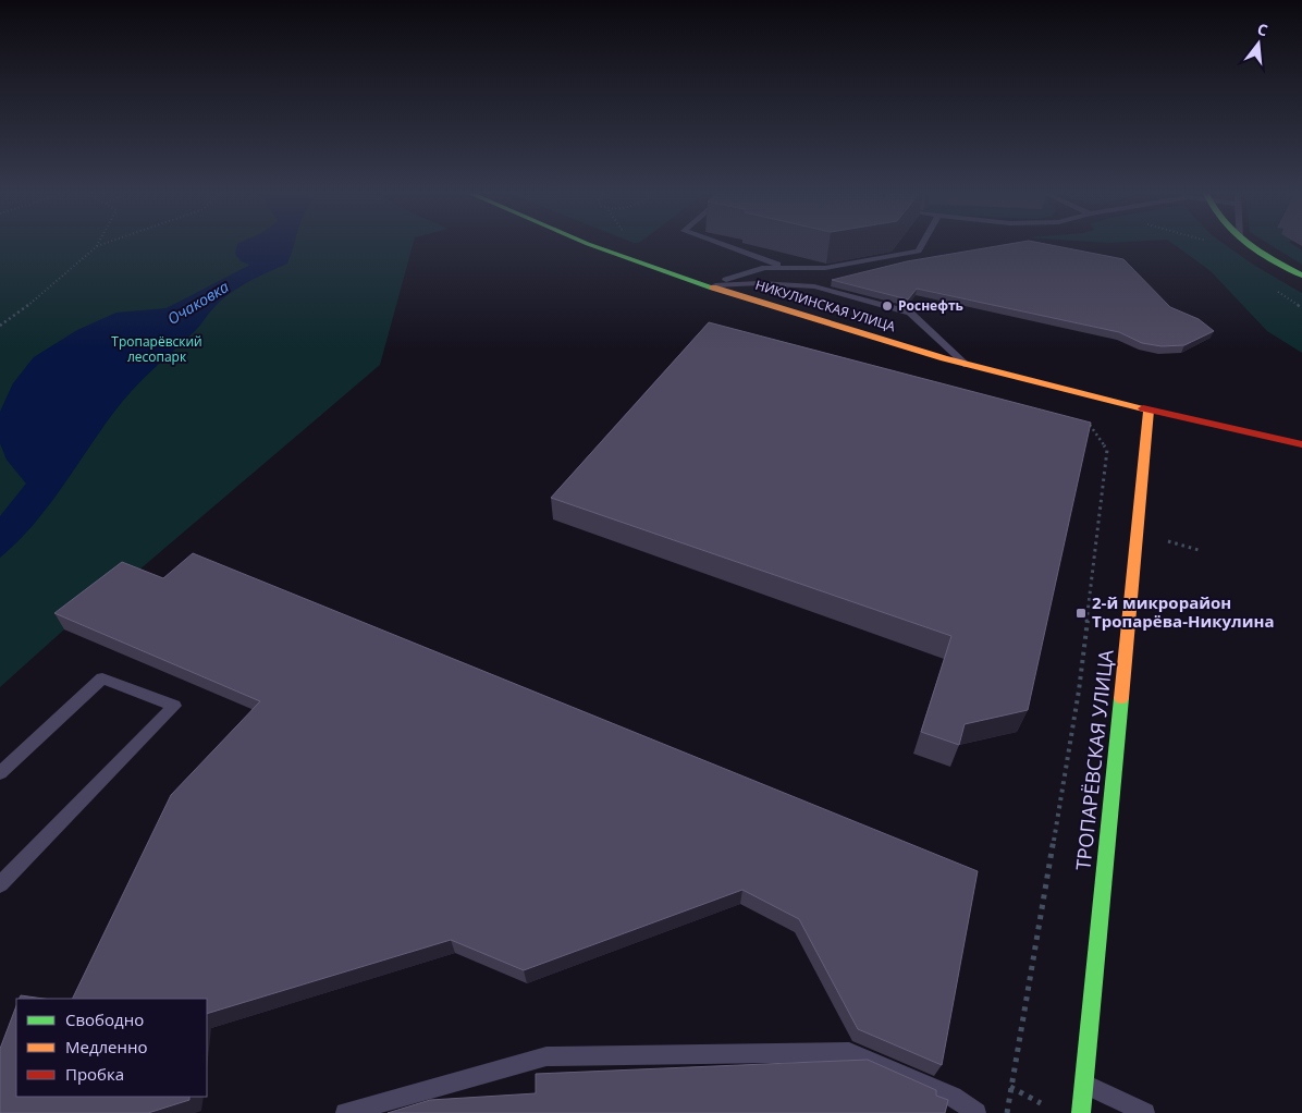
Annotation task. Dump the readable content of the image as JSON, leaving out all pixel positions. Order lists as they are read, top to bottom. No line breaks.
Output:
{"streets":{"main road":["НИКУЛИНСКАЯ УЛИЦА","ТРОПАРЁВСКАЯ УЛИЦА"]},"crossings":[["НИКУЛИНСКАЯ УЛИЦА","ТРОПАРЁВСКАЯ УЛИЦА"]],"water":["Очаковка"],"parks":["Тропарёвский лесопарк"],"places":{"other":["Роснефть"],"transit":["2-й микрорайон Тропарёва-Никулина"]},"legend":["Свободно","Медленно","Пробка"],"north":"top"}
